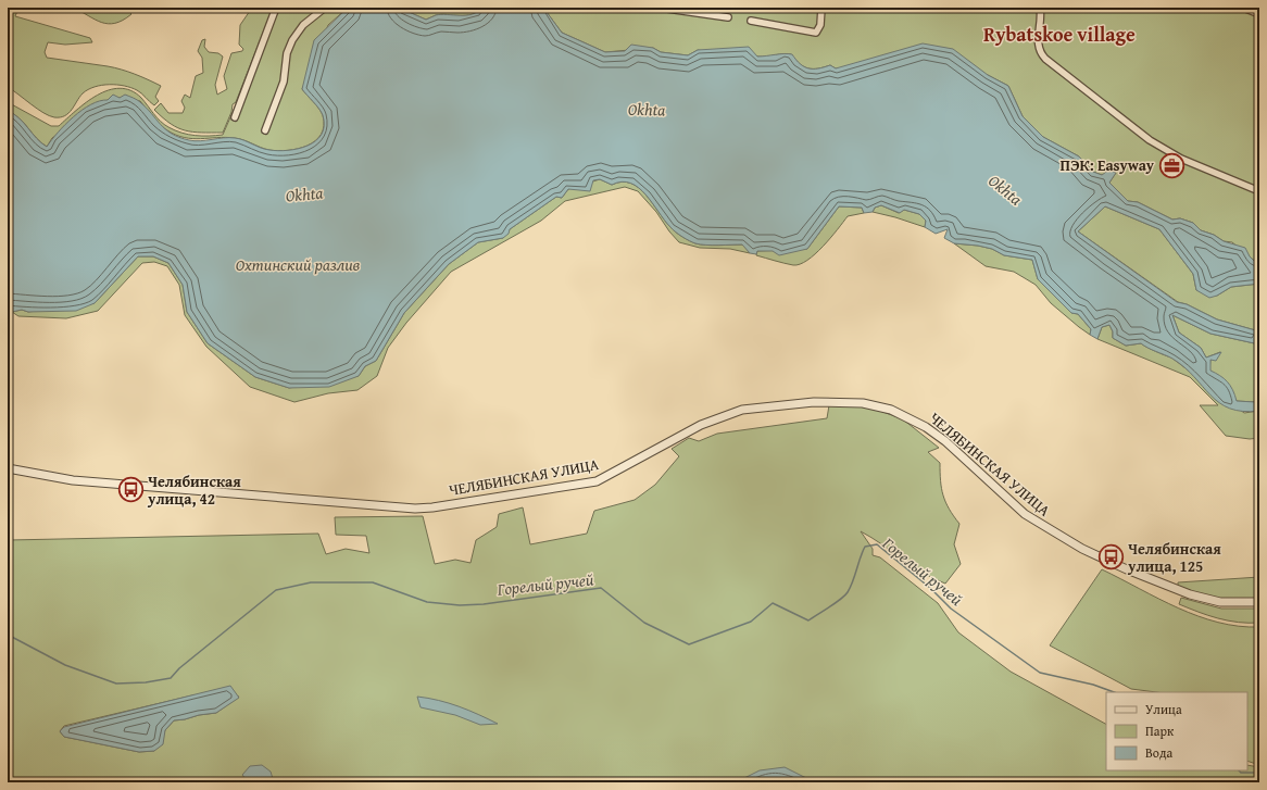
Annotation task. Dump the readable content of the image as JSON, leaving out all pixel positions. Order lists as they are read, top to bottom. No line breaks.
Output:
{"streets":{"street":["ЧЕЛЯБИНСКАЯ УЛИЦА"]},"districts":["Rybatskoe village"],"water":["Okhta","Охтинский разлив","Горелый ручей"],"places":{"office":["ПЭК: Easyway"],"bus stop":["Челябинская улица, 42","Челябинская улица, 125"]},"legend":["Улица","Парк","Вода"]}
